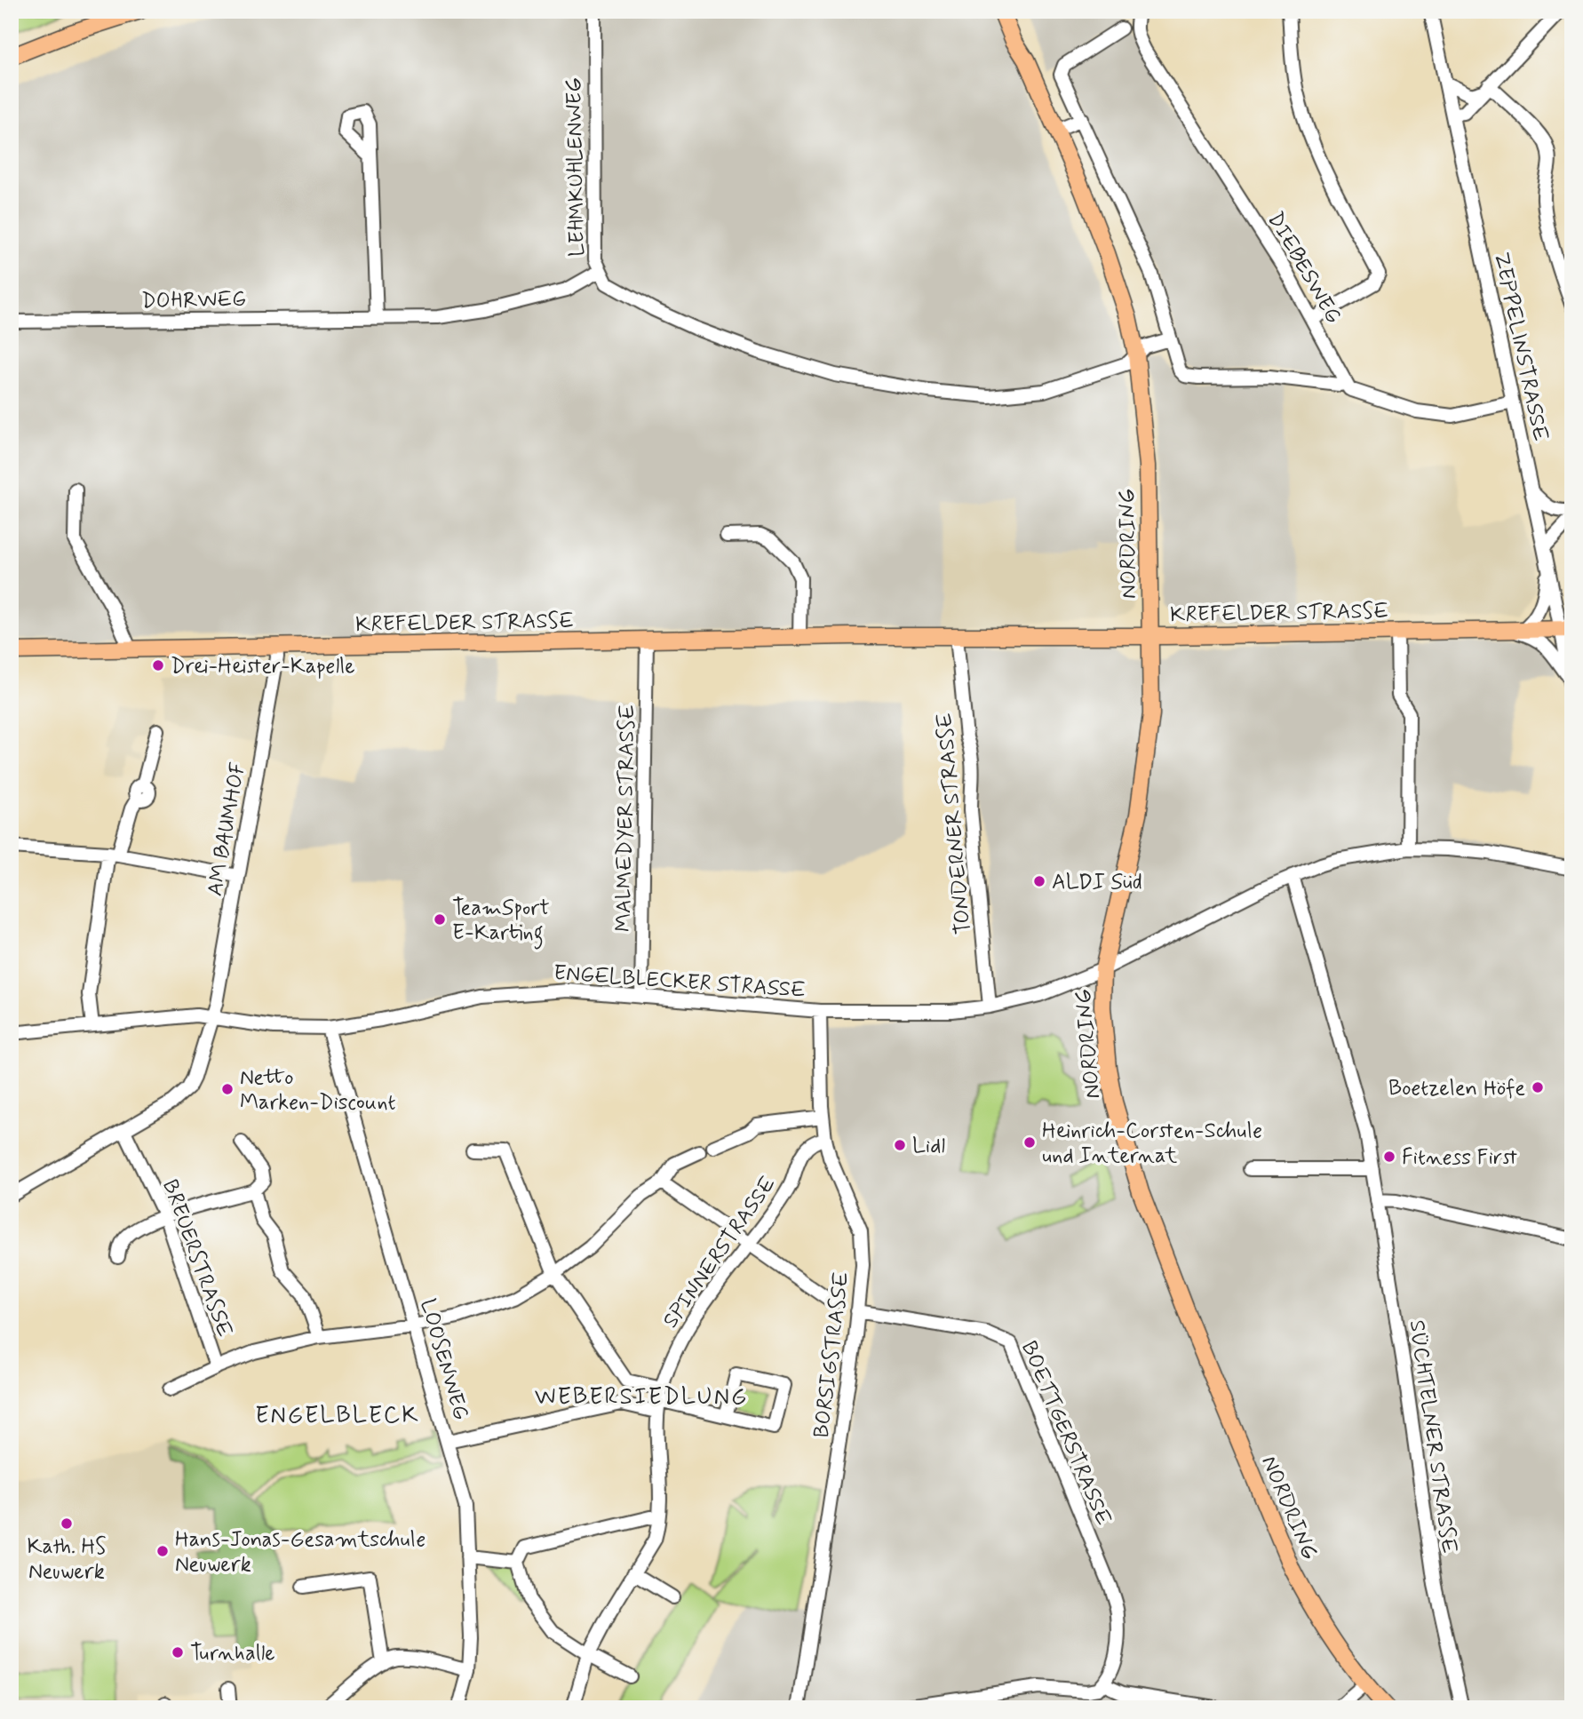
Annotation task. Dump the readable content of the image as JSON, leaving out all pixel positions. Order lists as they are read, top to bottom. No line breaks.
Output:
{"streets":{"main road":["NORDRING","KREFELDER STRASSE"],"street":["LEHMKUHLENWEG","DIEBESWEG","DOHRWEG","ZEPPELINSTRASSE","MALMEDYER STRASSE","TONDERNER STRASSE","AM BAUMHOF","ENGELBLECKER STRASSE","SPINNERSTRASSE","BREUERSTRASSE","BORSIGSTRASSE","LOOSENWEG","BOETTGERSTRASSE","SÜCHTELNER STRASSE"]},"crossings":[["LEHMKUHLENWEG","DOHRWEG"],["LEHMKUHLENWEG","NORDRING"],["ZEPPELINSTRASSE","KREFELDER STRASSE"],["NORDRING","KREFELDER STRASSE"],["NORDRING","ENGELBLECKER STRASSE"],["KREFELDER STRASSE","MALMEDYER STRASSE"],["KREFELDER STRASSE","TONDERNER STRASSE"],["KREFELDER STRASSE","AM BAUMHOF"],["MALMEDYER STRASSE","ENGELBLECKER STRASSE"],["TONDERNER STRASSE","ENGELBLECKER STRASSE"],["AM BAUMHOF","ENGELBLECKER STRASSE"],["ENGELBLECKER STRASSE","BORSIGSTRASSE"],["ENGELBLECKER STRASSE","LOOSENWEG"],["ENGELBLECKER STRASSE","SÜCHTELNER STRASSE"],["SPINNERSTRASSE","BORSIGSTRASSE"],["BORSIGSTRASSE","BOETTGERSTRASSE"]],"districts":["WEBERSIEDLUNG","ENGELBLECK"],"places":["Drei-Heister-Kapelle","ALDI Süd","TeamSport E-Karting","Boetzelen Höfe","Netto Marken-Discount","Heinrich-Corsten-Schule und Internat","Lidl","Fitness First","Kath. HS Neuwerk","Hans-Jonas-Gesamtschule Neuwerk","Turnhalle"]}
